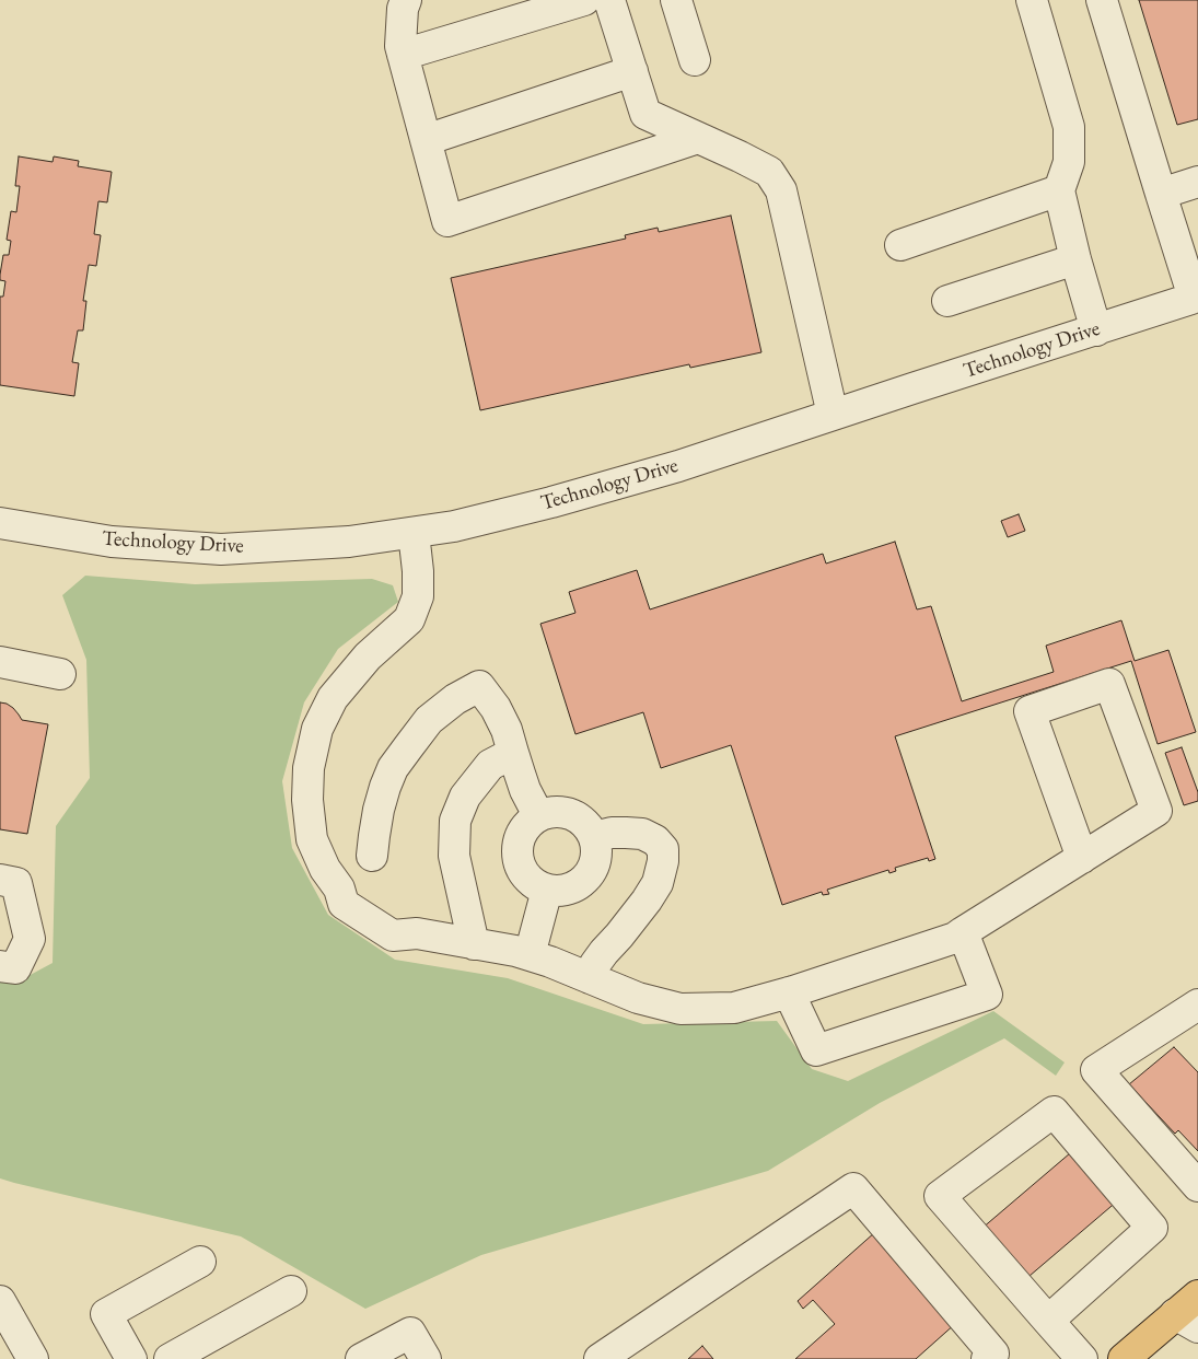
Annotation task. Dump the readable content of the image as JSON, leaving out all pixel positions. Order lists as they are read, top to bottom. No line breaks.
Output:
{"streets":{"street":["Technology Drive"]}}
